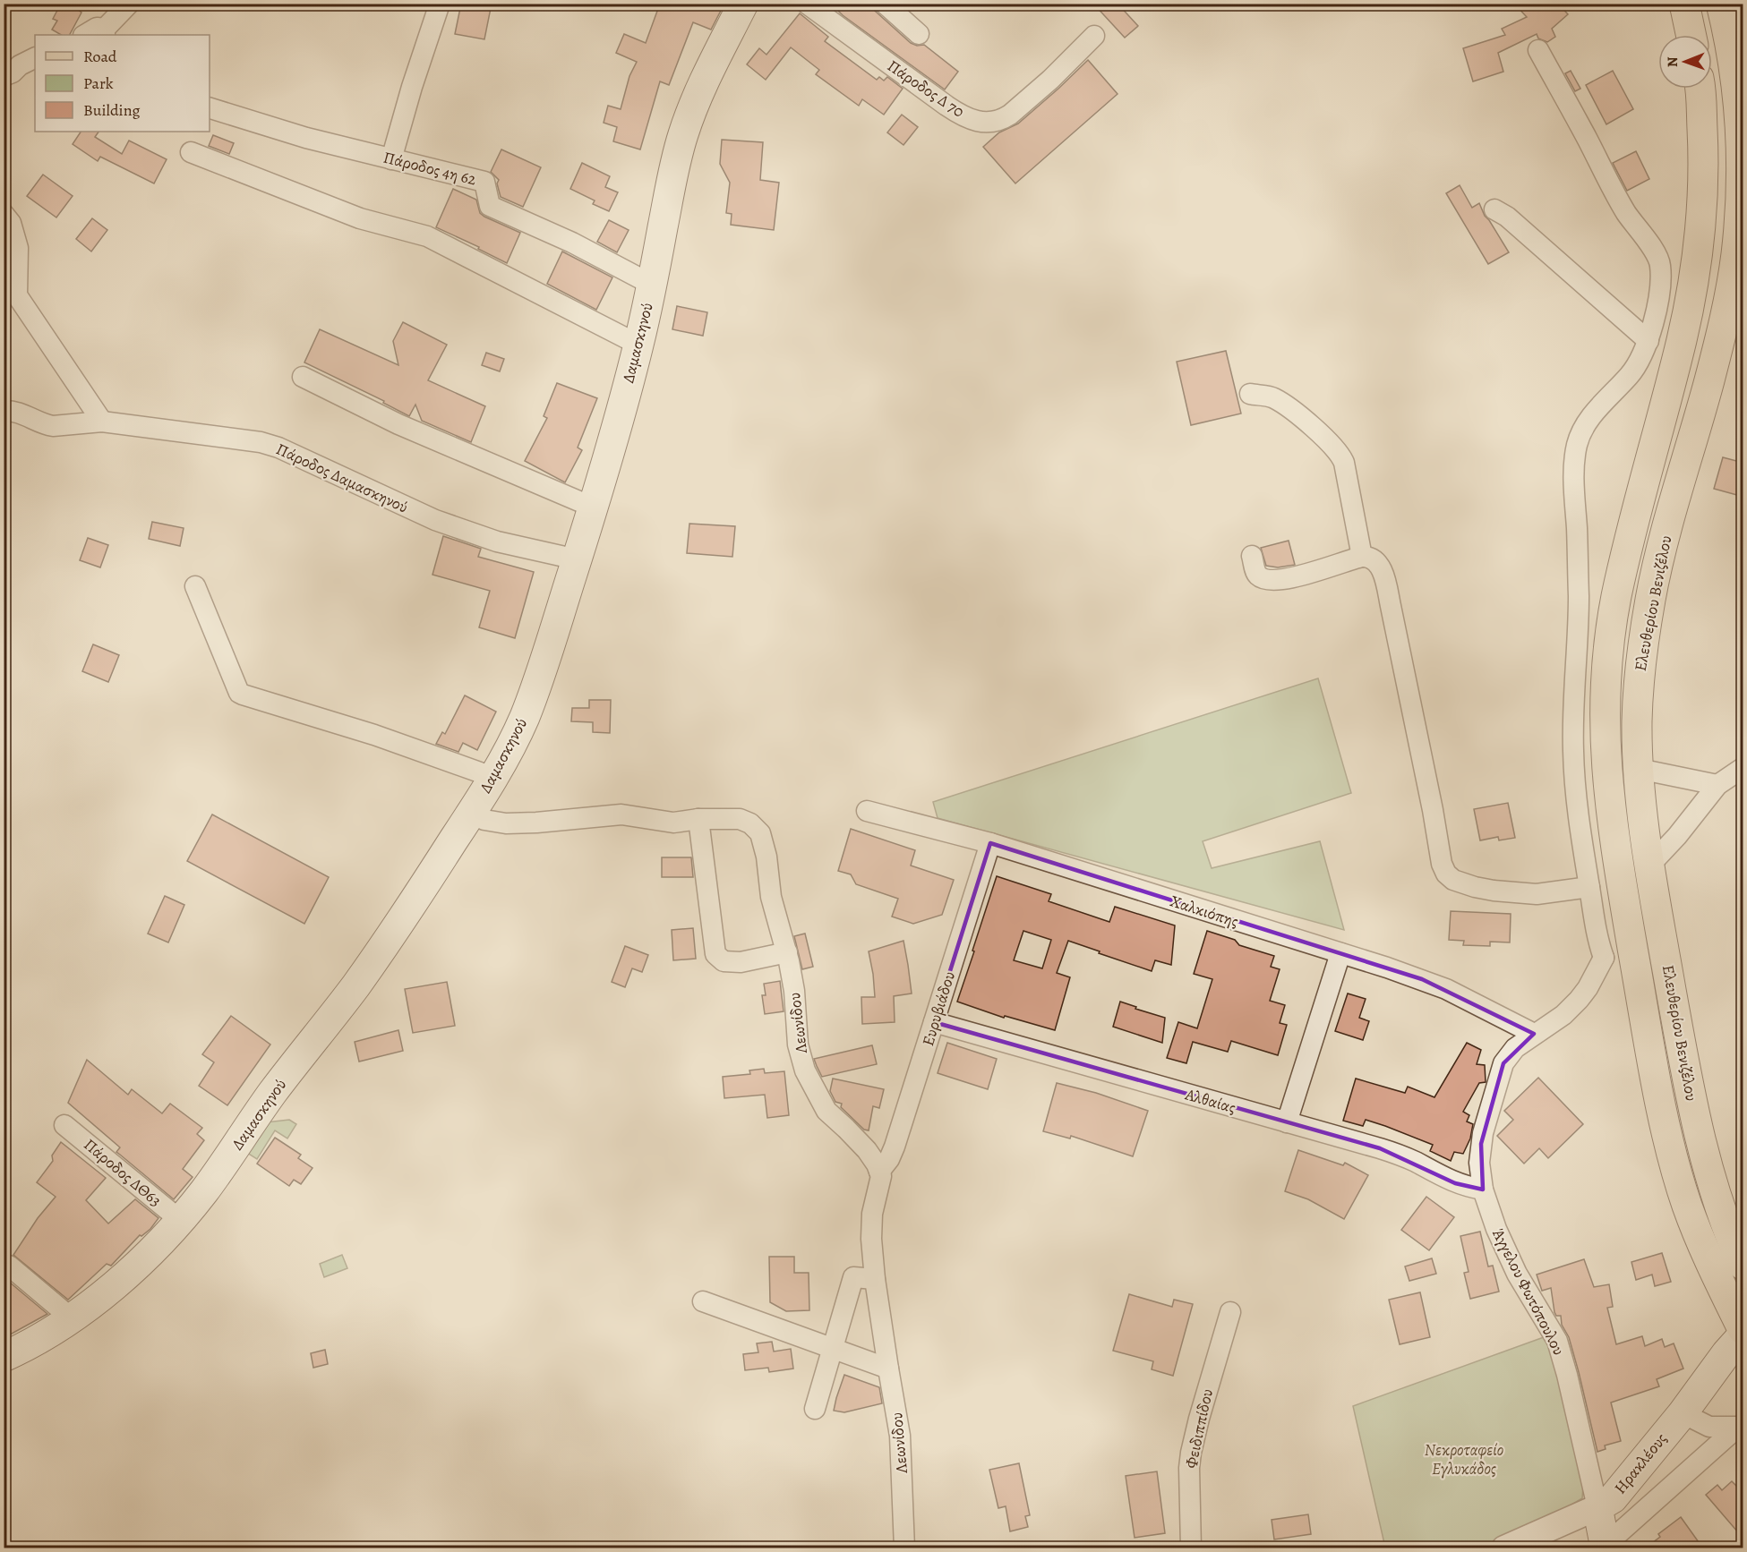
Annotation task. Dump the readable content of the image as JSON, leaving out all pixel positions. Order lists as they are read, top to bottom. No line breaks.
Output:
{"streets":{"main road":["Δαμασκηνού","Ελευθερίου Βενιζέλου","Ηρακλέους"],"street":["Πάροδος Δ 70","Πάροδος 4η 62","Πάροδος Δαμασκηνού","Χαλκιόπης","Ευρυβιάδου","Λεωνίδου","Αλθαίας","Πάροδος ΔΘ63","Άγγελου Φωτόπουλου","Φειδιππίδου"]},"crossings":[["Πάροδος 4η 62","Δαμασκηνού"],["Δαμασκηνού","Πάροδος Δαμασκηνού"],["Δαμασκηνού","Λεωνίδου"],["Δαμασκηνού","Πάροδος ΔΘ63"],["Χαλκιόπης","Ευρυβιάδου"],["Χαλκιόπης","Άγγελου Φωτόπουλου"],["Ευρυβιάδου","Λεωνίδου"],["Ευρυβιάδου","Αλθαίας"],["Αλθαίας","Άγγελου Φωτόπουλου"],["Άγγελου Φωτόπουλου","Ηρακλέους"]],"parks":["Νεκροταφείο Εγλυκάδος"],"legend":["Road","Park","Building"],"north":"left"}
